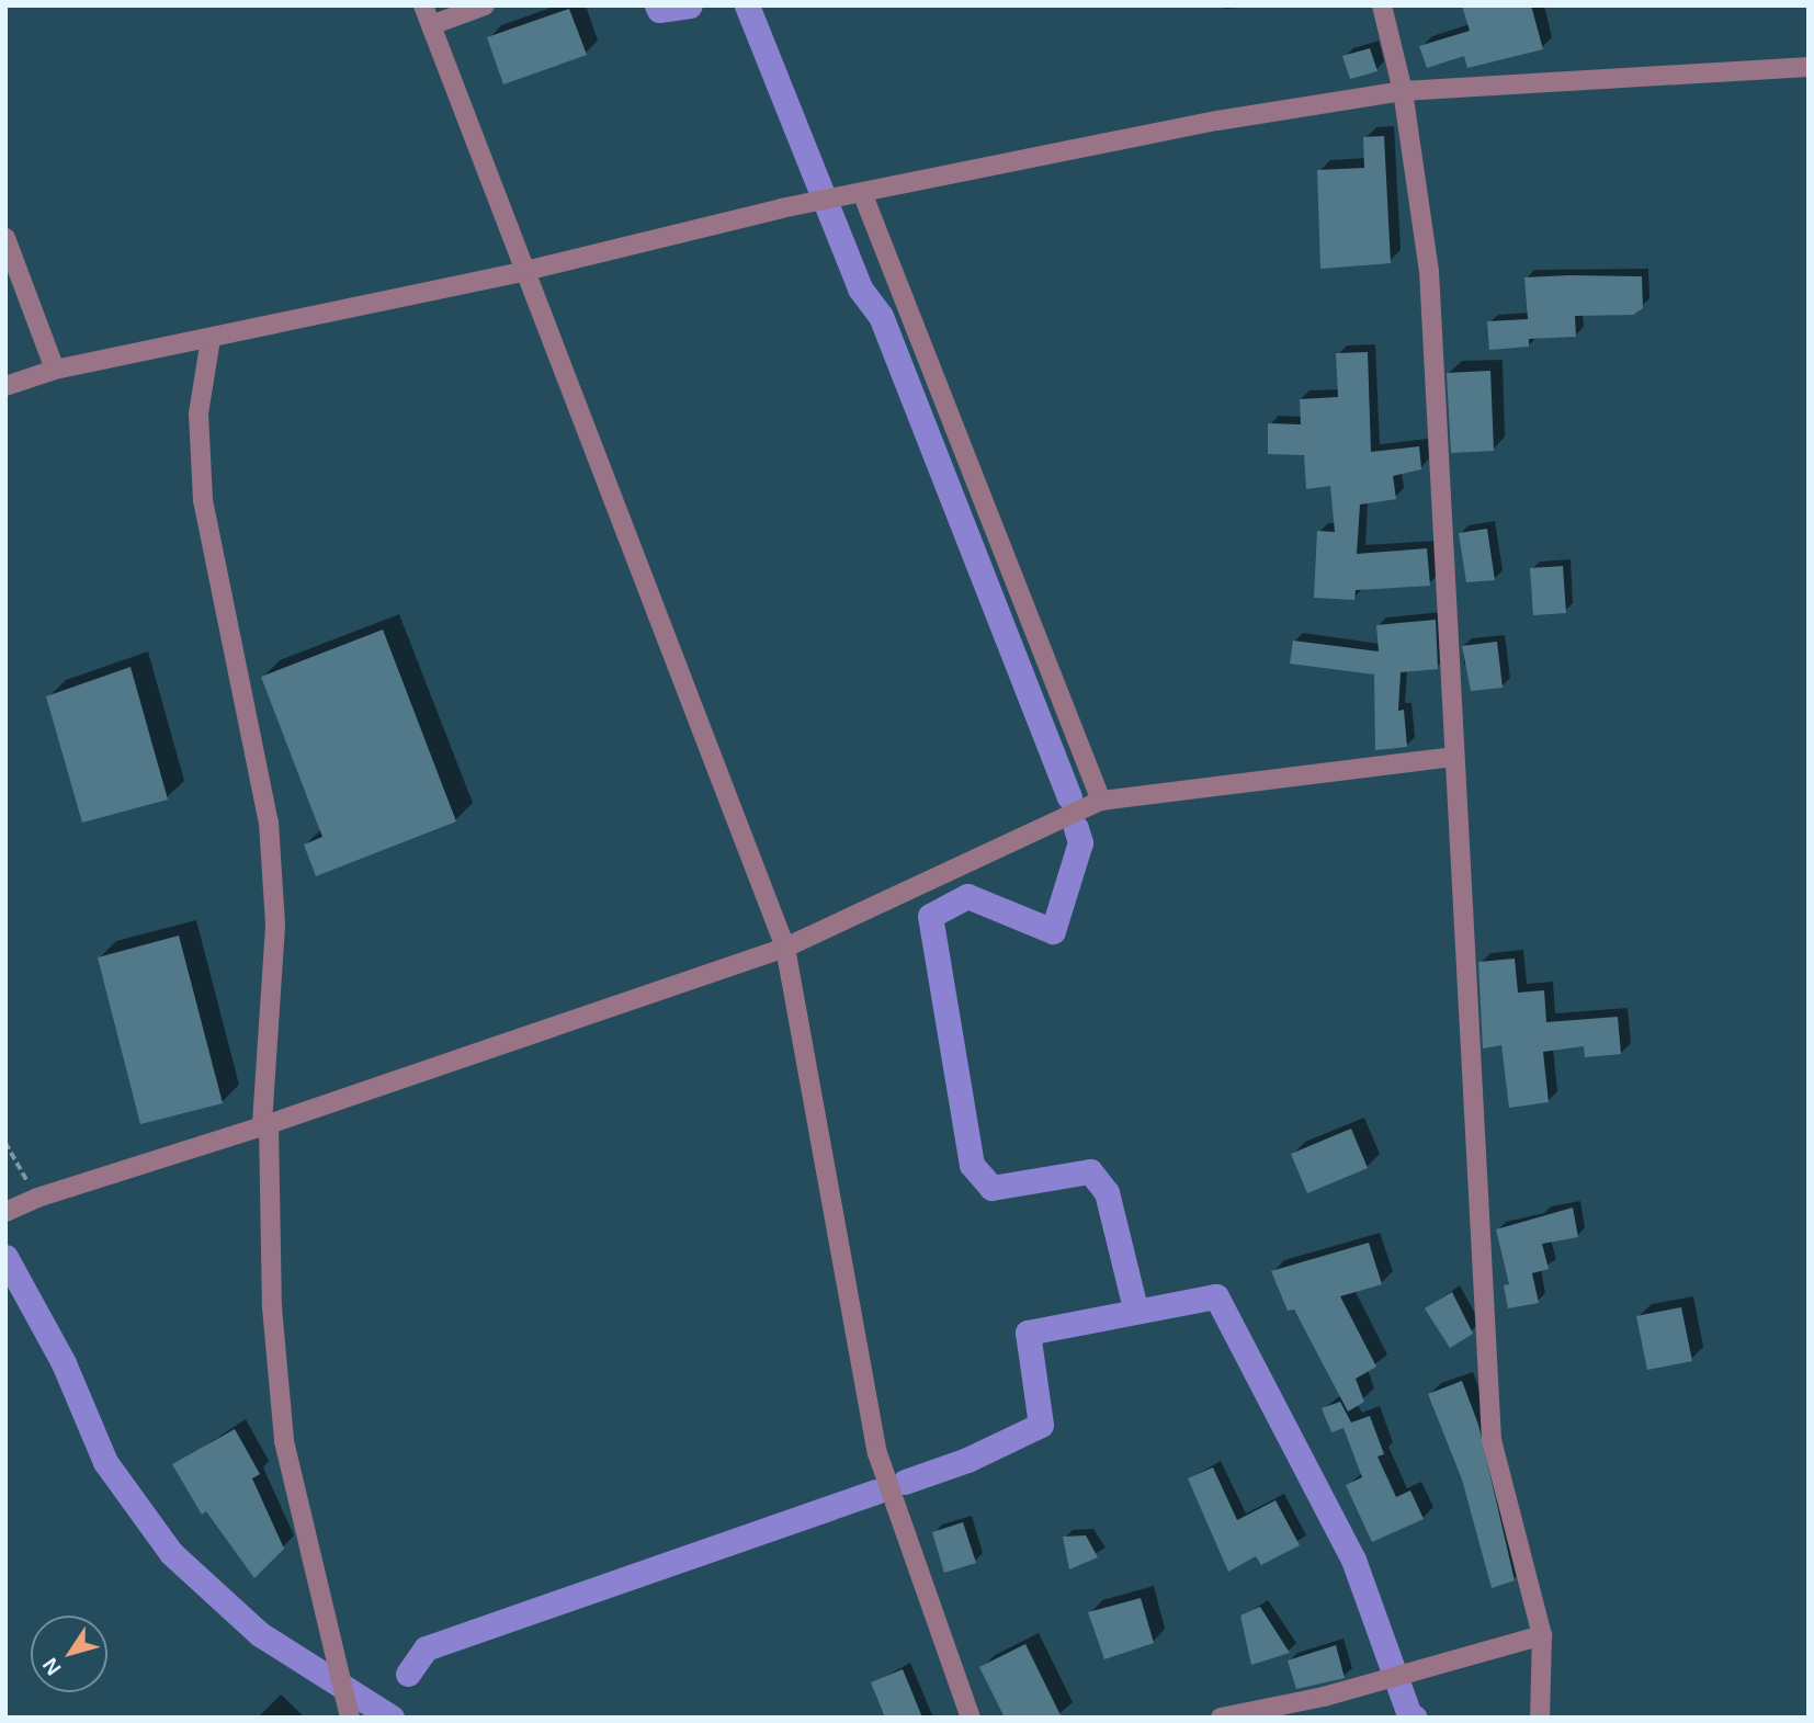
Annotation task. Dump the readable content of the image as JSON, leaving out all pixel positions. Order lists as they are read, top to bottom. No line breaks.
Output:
{"north":"bottom left"}
